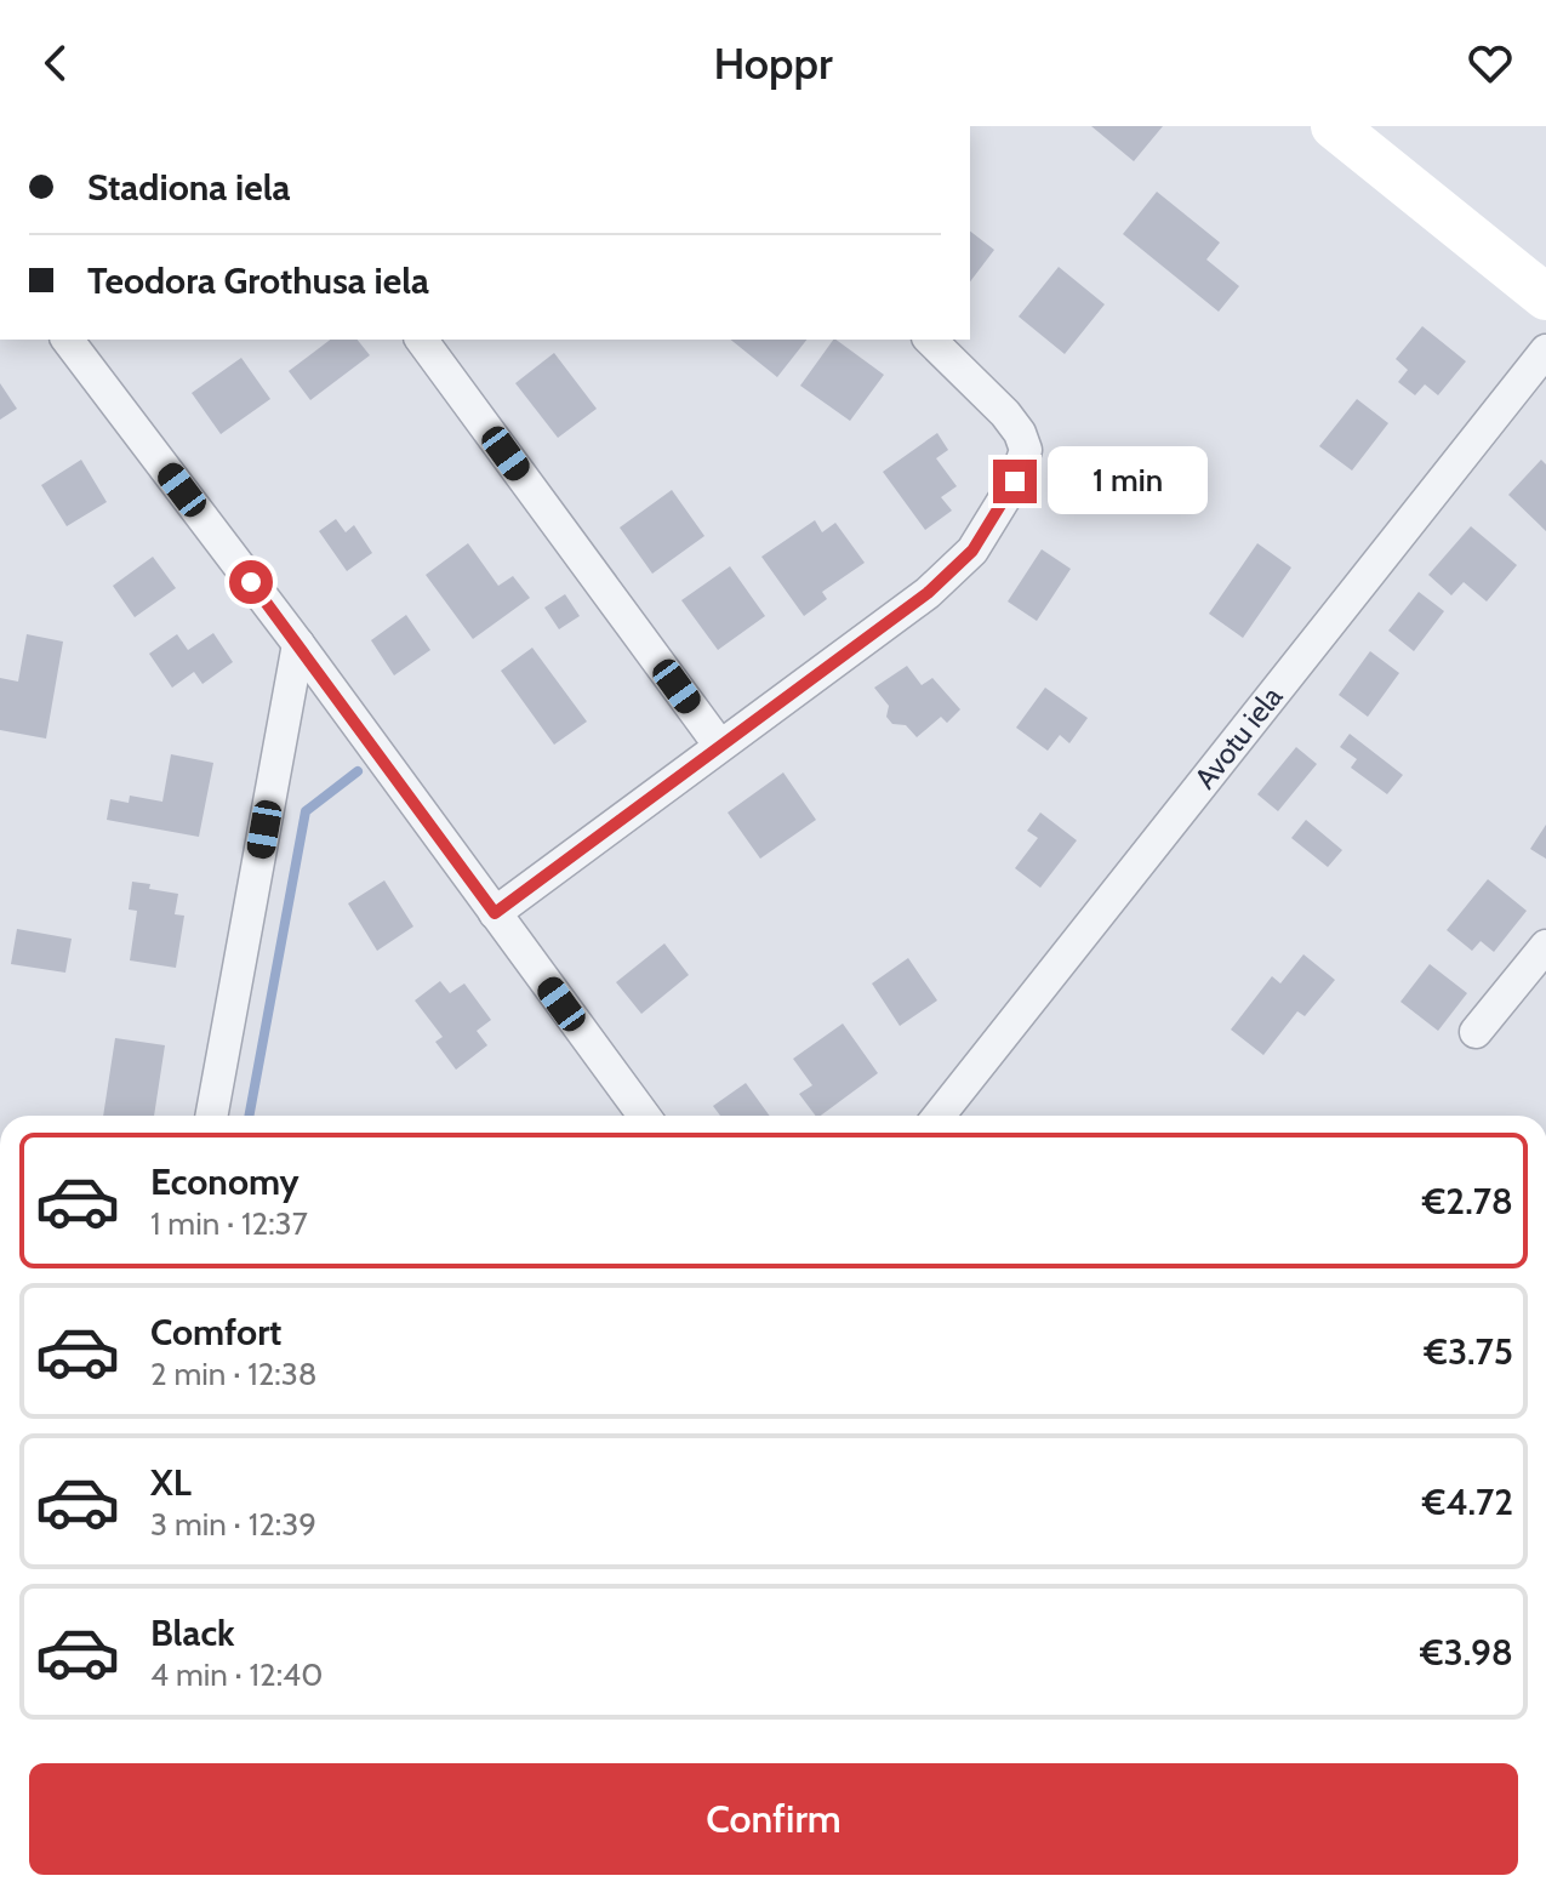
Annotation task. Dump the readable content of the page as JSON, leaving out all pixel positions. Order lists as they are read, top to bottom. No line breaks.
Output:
{"streets":{"street":["Avotu iela"]},"page":{"header":"Hoppr","banner":["Stadiona iela","Teodora Grothusa iela"],"bubble":"1 min","list":[{"name":"Economy","note":"1 min · 12:37","value":"€2.78"},{"name":"Comfort","note":"2 min · 12:38","value":"€3.75"},{"name":"XL","note":"3 min · 12:39","value":"€4.72"},{"name":"Black","note":"4 min · 12:40","value":"€3.98"}],"buttons":"Confirm"}}
